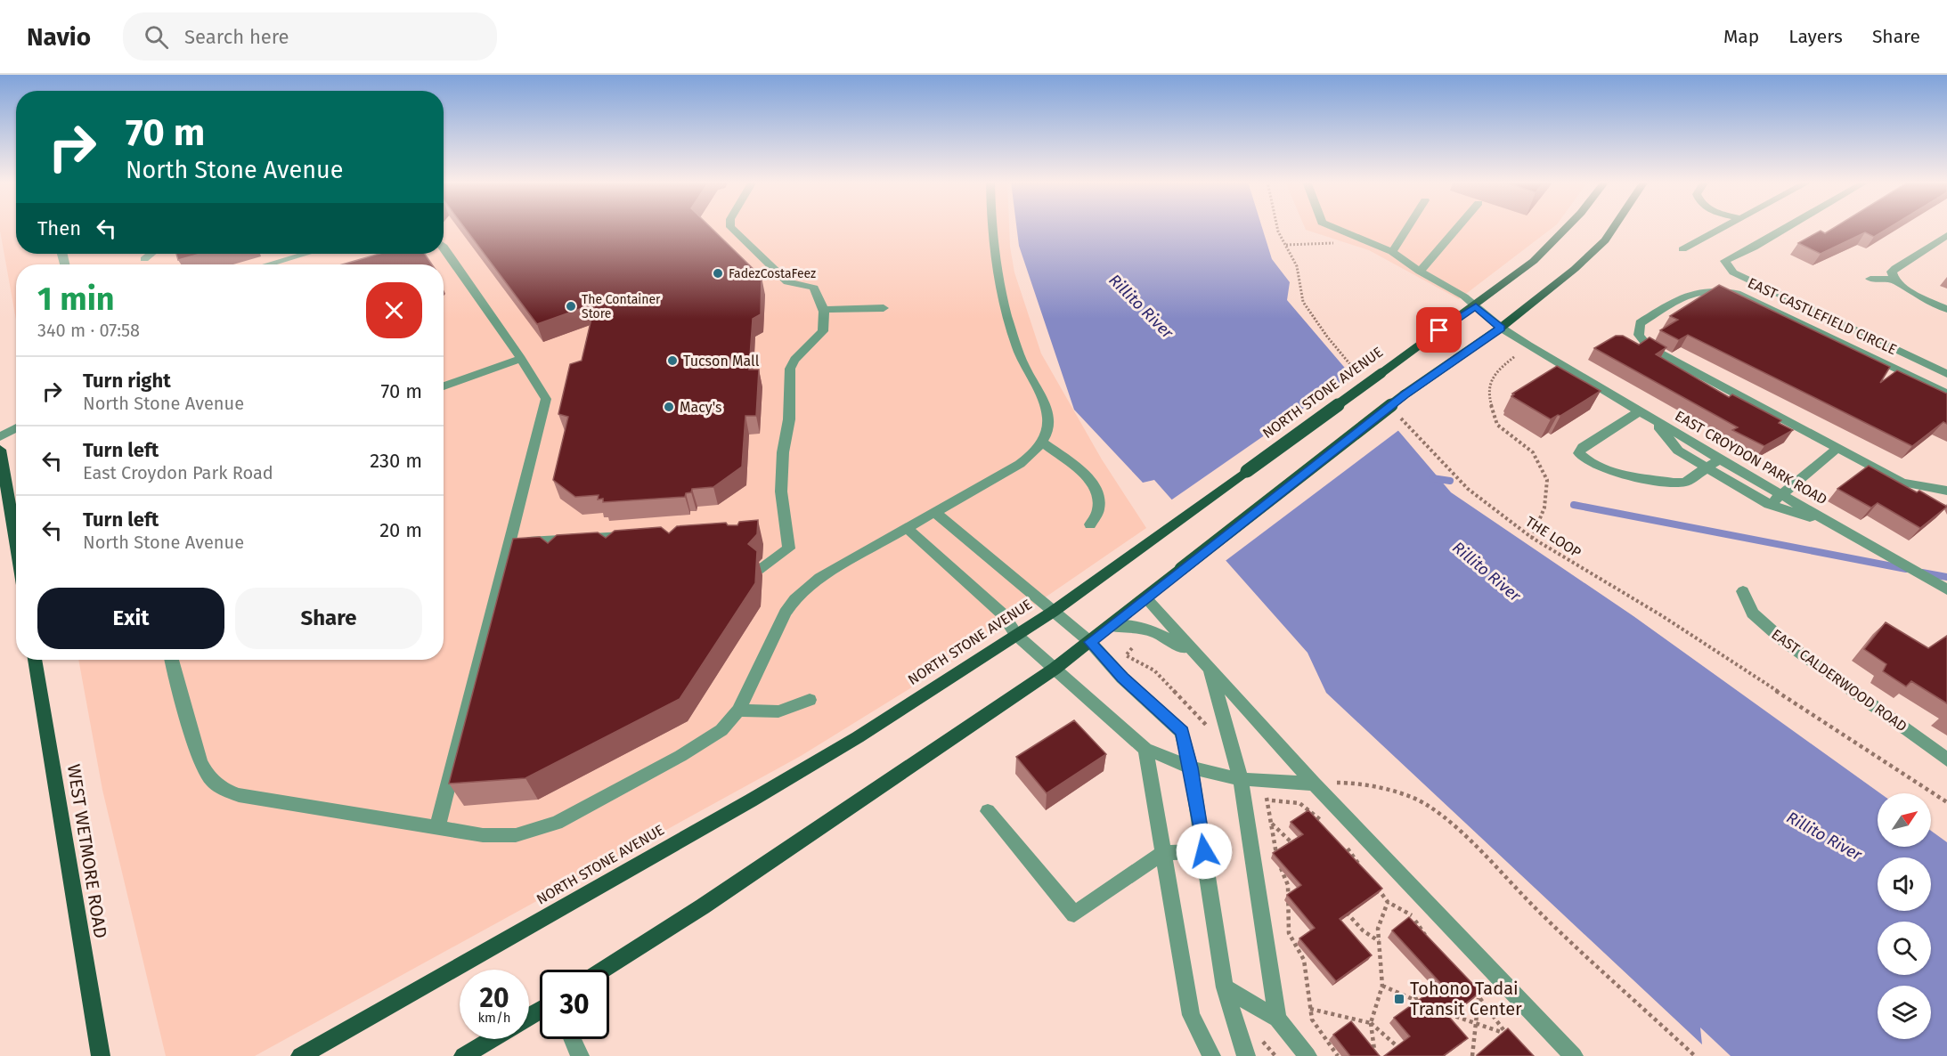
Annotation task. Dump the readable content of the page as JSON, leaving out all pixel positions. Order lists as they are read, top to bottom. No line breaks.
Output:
{"streets":{"main road":["NORTH STONE AVENUE","WEST WETMORE ROAD"],"street":["EAST CASTLEFIELD CIRCLE","EAST CROYDON PARK ROAD","EAST CALDERWOOD ROAD"],"path":["THE LOOP"]},"crossings":[["NORTH STONE AVENUE","EAST CROYDON PARK ROAD"]],"water":["Rillito River"],"places":{"other":["FadezCostaFeez","The Container Store","Tucson Mall","Macy's"],"transit":["Tohono Tadai Transit Center"]},"north":"top right","page":{"header":"Navio","search":"Search here","nav":["Map","Layers","Share"],"turn":["70 m","North Stone Avenue"],"then":"Then","heading":["1 min","340 m · 07:58"],"list":[{"name":"Turn right","note":"North Stone Avenue","value":"70 m"},{"name":"Turn left","note":"East Croydon Park Road","value":"230 m"},{"name":"Turn left","note":"North Stone Avenue","value":"20 m"}],"buttons":["Exit","Share"],"speed":"20 km/h","limit":"30"}}
